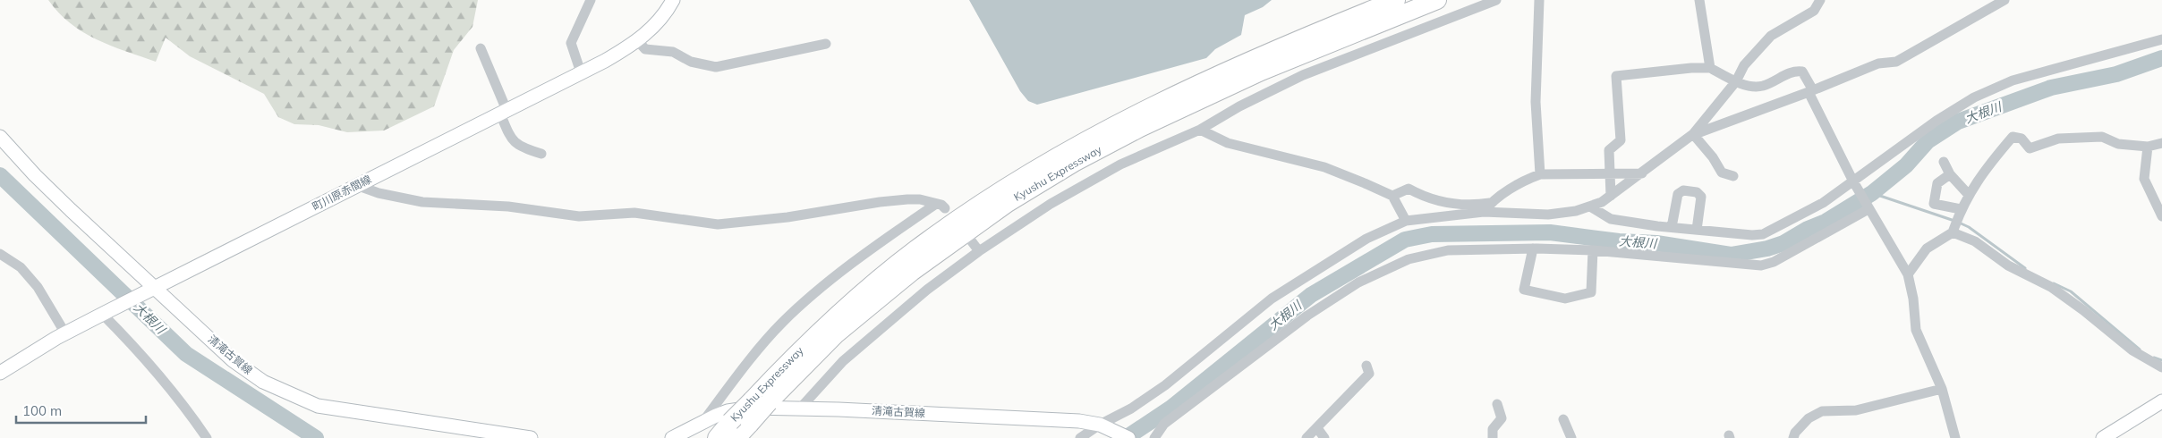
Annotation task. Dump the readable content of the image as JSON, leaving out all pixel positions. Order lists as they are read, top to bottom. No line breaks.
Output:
{"streets":{"highway":["Kyushu Expressway"],"main road":["町川原赤間線","清滝古賀線"]},"crossings":[["町川原赤間線","清滝古賀線"]],"water":["大根川"],"scale_bar":"100 m"}
